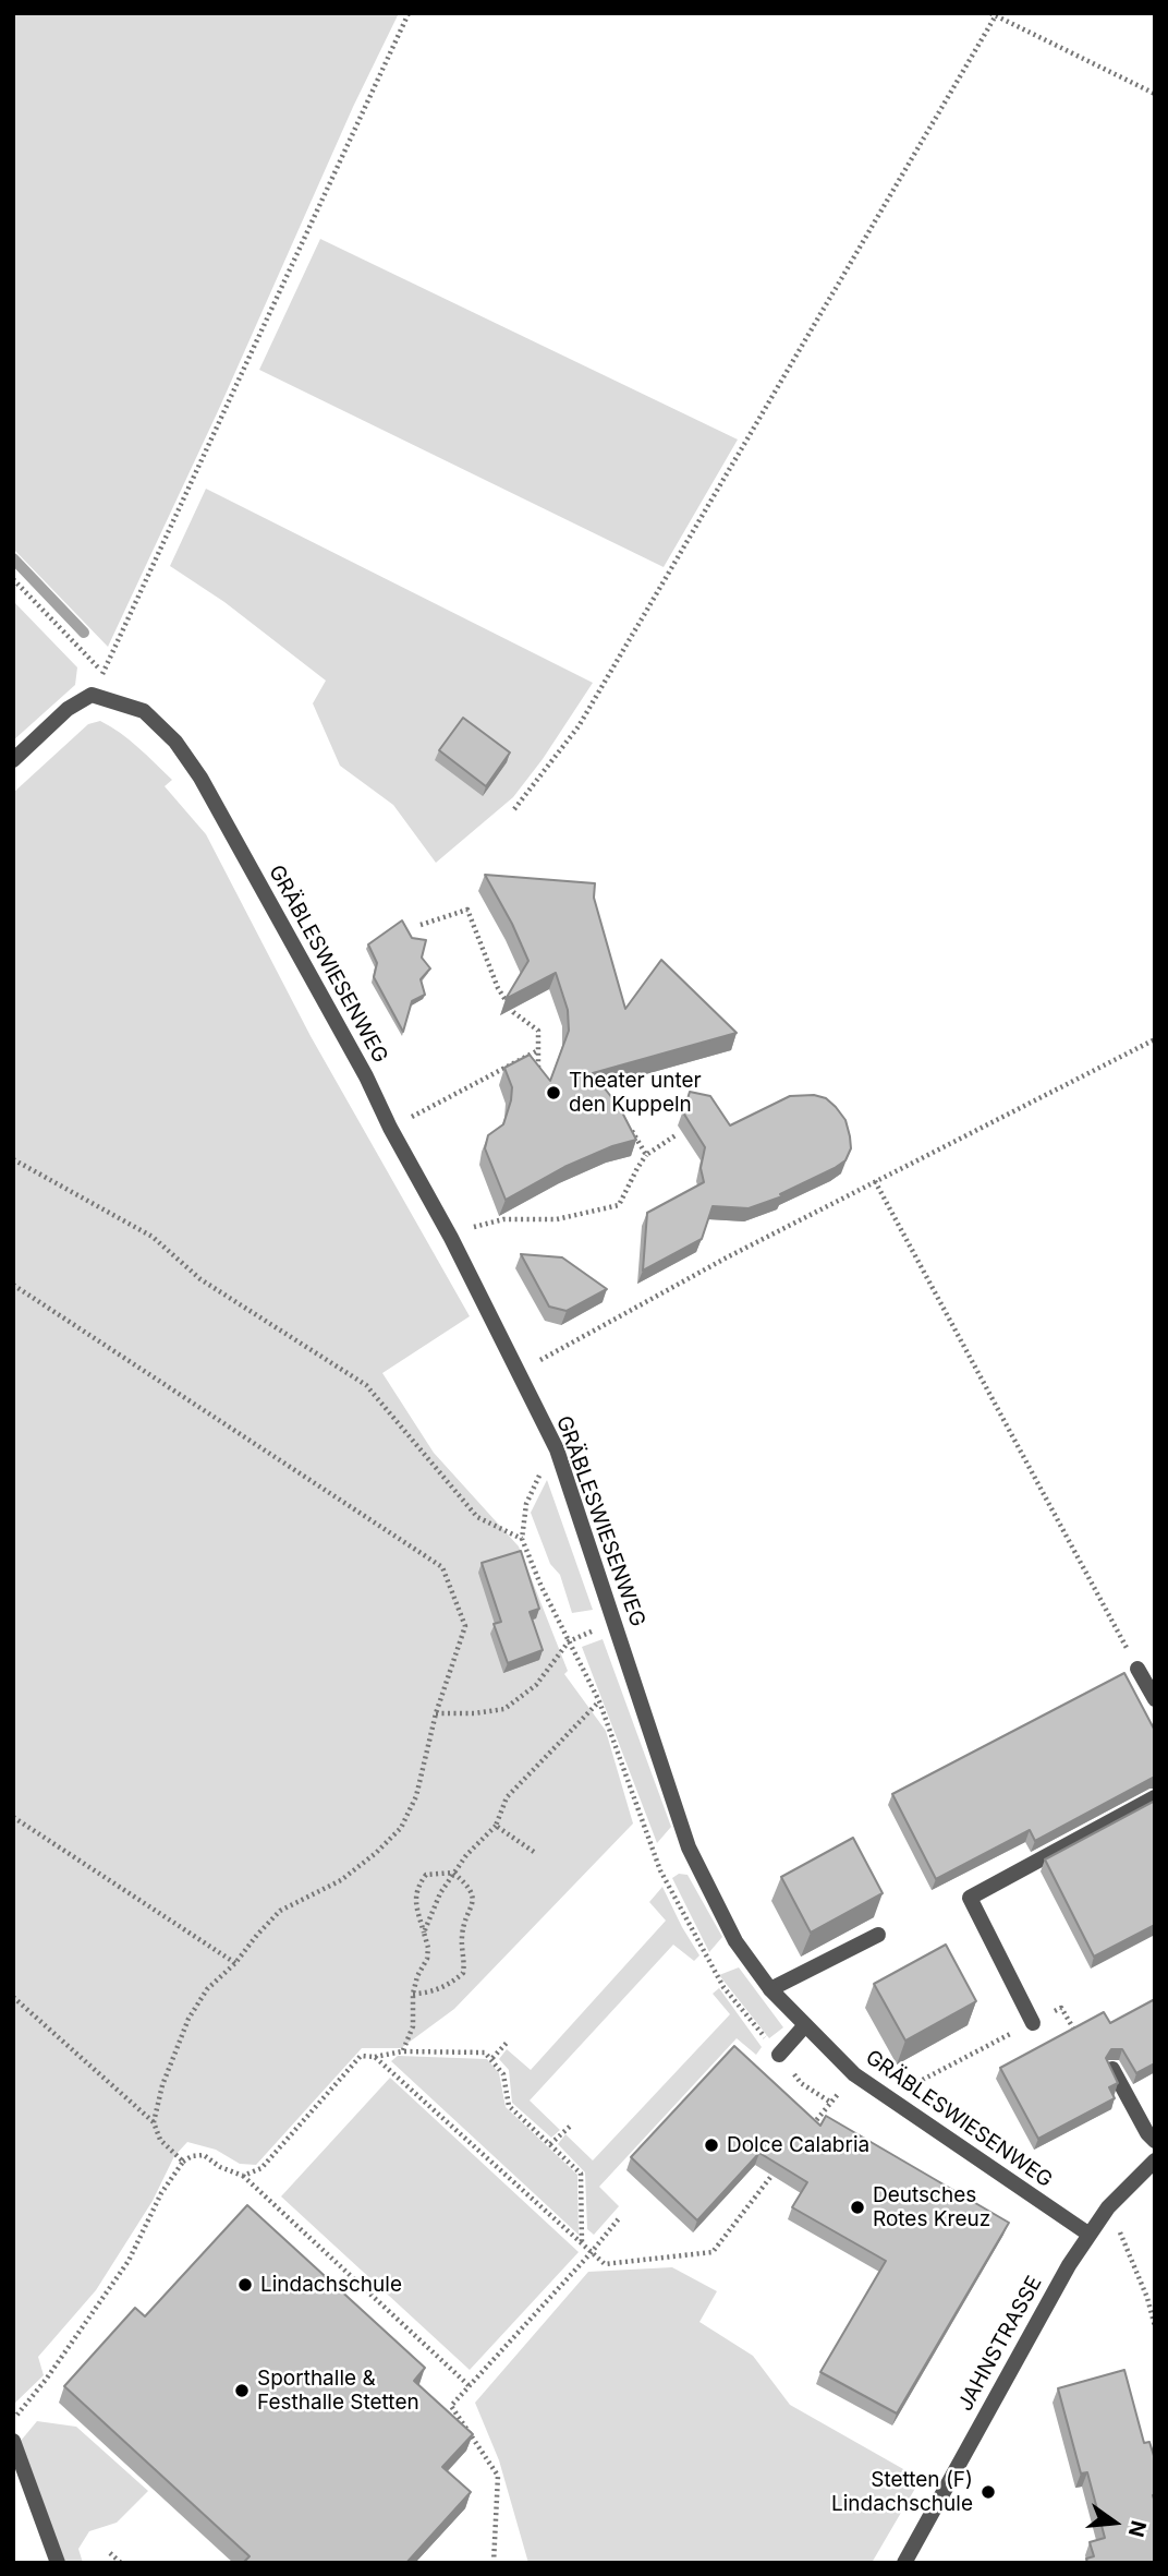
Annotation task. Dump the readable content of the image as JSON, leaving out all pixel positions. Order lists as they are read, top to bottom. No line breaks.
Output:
{"streets":{"street":["GRÄBLESWIESENWEG","JAHNSTRASSE"]},"crossings":[["GRÄBLESWIESENWEG","JAHNSTRASSE"]],"places":["Theater unter den Kuppeln","Dolce Calabria","Deutsches Rotes Kreuz","Lindachschule","Sporthalle & Festhalle Stetten","Stetten (F) Lindachschule"],"north":"right"}
